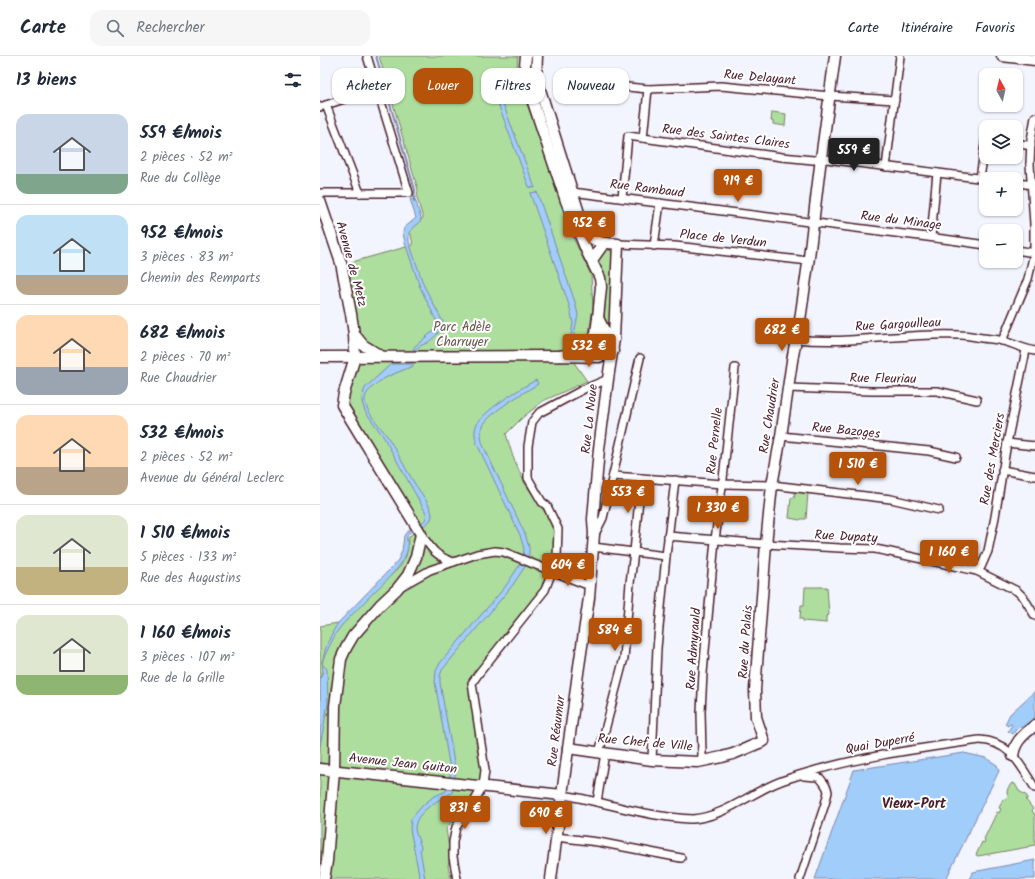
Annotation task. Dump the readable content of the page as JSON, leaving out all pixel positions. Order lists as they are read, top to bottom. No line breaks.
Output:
{"streets":{"street":["Rue Delayant","Rue des Saintes Claires","Rue Rambaud","Rue du Minage","Place de Verdun","Avenue de Metz","Rue Gargoulleau","Rue Fleuriau","Rue Chaudrier","Rue La Noue","Rue Bazoges","Rue Pernelle","Rue des Merciers","Rue Dupaty","Rue du Palais","Rue Admyrauld","Rue Réaumur","Rue Chef de Ville","Quai Duperré","Avenue Jean Guiton"]},"crossings":[["Rue Delayant","Rue Chaudrier"],["Rue des Saintes Claires","Rue Rambaud"],["Rue des Saintes Claires","Rue Chaudrier"],["Rue Rambaud","Rue du Minage"],["Rue Rambaud","Rue Chaudrier"],["Rue du Minage","Rue Chaudrier"],["Place de Verdun","Rue Chaudrier"],["Place de Verdun","Rue La Noue"],["Rue Gargoulleau","Rue Chaudrier"],["Rue Gargoulleau","Rue des Merciers"],["Rue Fleuriau","Rue Chaudrier"],["Rue Chaudrier","Rue Bazoges"],["Rue Chaudrier","Rue Dupaty"],["Rue Chaudrier","Rue du Palais"],["Rue La Noue","Rue Réaumur"],["Rue Pernelle","Rue Dupaty"],["Rue Pernelle","Rue Admyrauld"],["Rue des Merciers","Rue Dupaty"],["Rue Dupaty","Rue du Palais"],["Rue Dupaty","Rue Admyrauld"],["Rue du Palais","Rue Chef de Ville"],["Rue Admyrauld","Rue Chef de Ville"],["Rue Réaumur","Rue Chef de Ville"],["Rue Réaumur","Quai Duperré"],["Rue Réaumur","Avenue Jean Guiton"],["Quai Duperré","Avenue Jean Guiton"]],"districts":["Vieux-Port"],"parks":["Parc Adèle Charruyer"],"north":"top","page":{"header":"Carte","search":"Rechercher","nav":["Carte","Itinéraire","Favoris"],"heading":"13 biens","map_buttons":["+","−"],"chip":["Acheter","Louer","Filtres","Nouveau"],"list":[{"name":"559 €/mois","note":"2 pièces · 52 m² · Rue du Collège"},{"name":"952 €/mois","note":"3 pièces · 83 m² · Chemin des Remparts"},{"name":"682 €/mois","note":"2 pièces · 70 m² · Rue Chaudrier"},{"name":"532 €/mois","note":"2 pièces · 52 m² · Avenue du Général Leclerc"},{"name":"1 510 €/mois","note":"5 pièces · 133 m² · Rue des Augustins"},{"name":"1 160 €/mois","note":"3 pièces · 107 m² · Rue de la Grille"}],"price":["559 €","919 €","952 €","682 €","532 €","1 510 €","553 €","1 330 €","1 160 €","604 €","584 €","831 €","690 €"]}}
